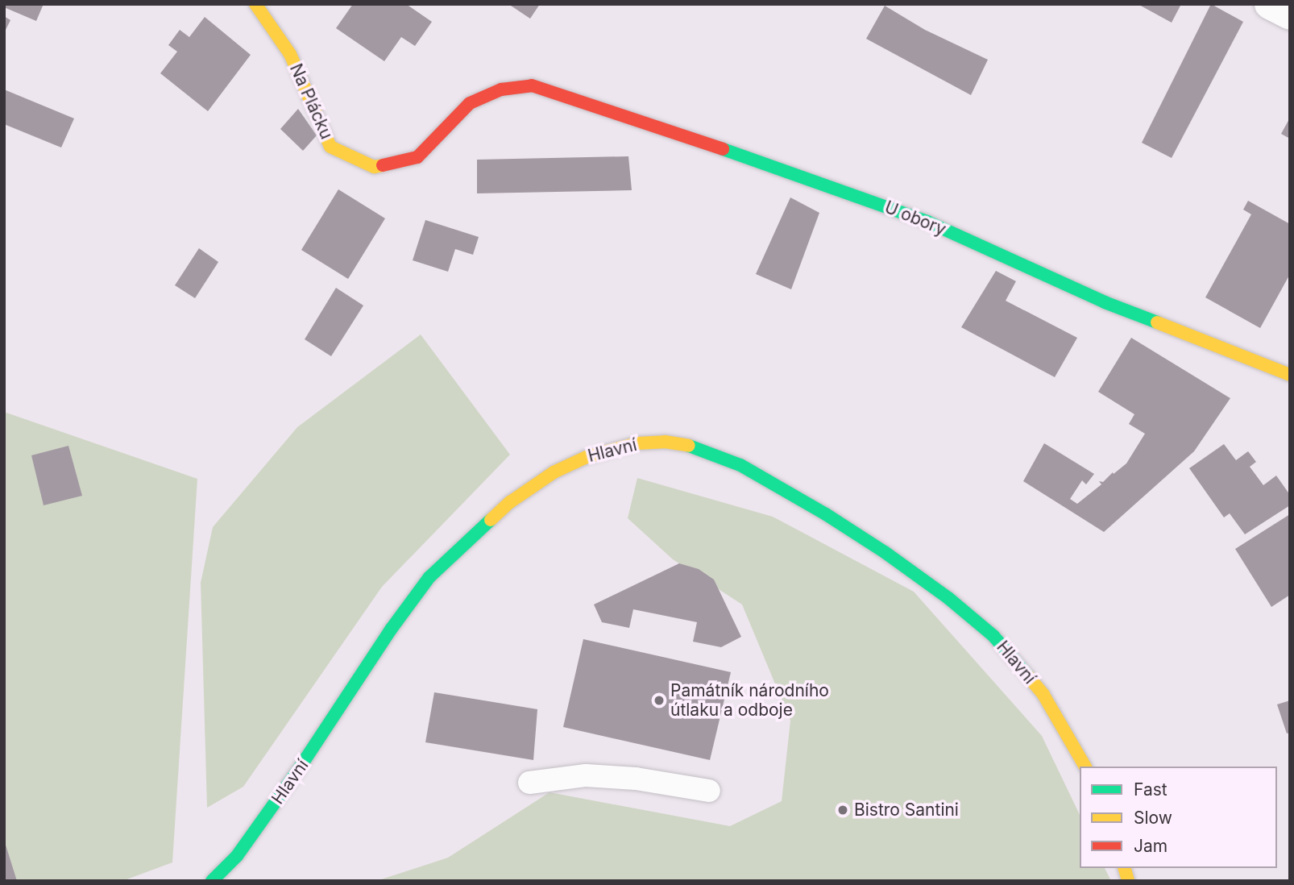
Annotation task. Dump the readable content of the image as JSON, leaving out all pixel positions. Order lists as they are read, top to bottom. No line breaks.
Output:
{"streets":{"street":["Na Plácku","U obory","Hlavní"]},"crossings":[["Na Plácku","U obory"]],"places":["Památník národního útlaku a odboje","Bistro Santini"],"legend":["Fast","Slow","Jam"]}
